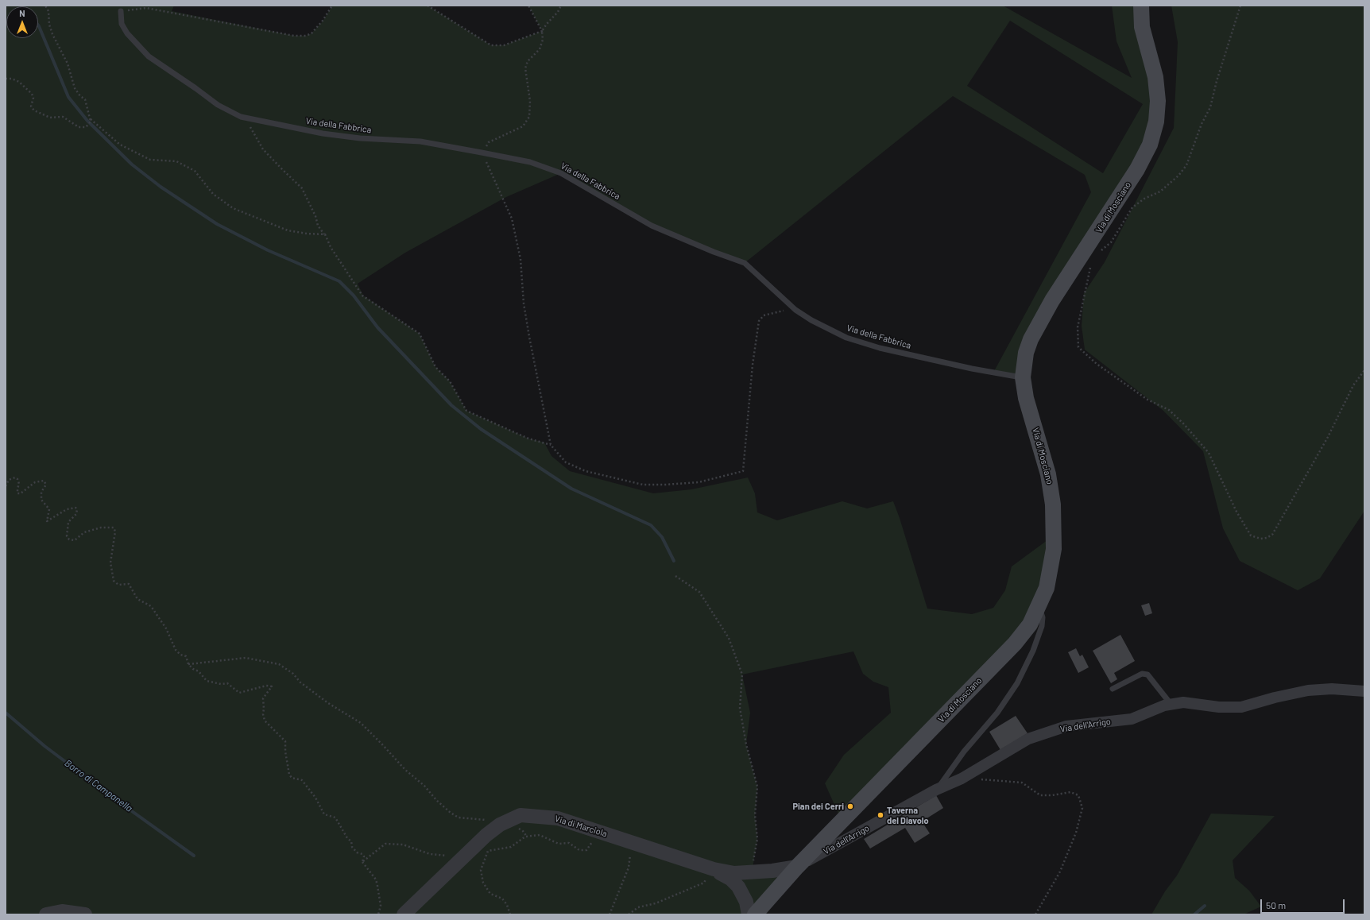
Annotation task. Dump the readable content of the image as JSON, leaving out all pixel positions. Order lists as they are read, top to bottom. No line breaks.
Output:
{"streets":{"main road":["Via di Mosciano"],"street":["Via dell'Arrigo","Via di Marciola"],"lane":["Via della Fabbrica"]},"crossings":[["Via della Fabbrica","Via di Mosciano"],["Via di Mosciano","Via dell'Arrigo"],["Via di Mosciano","Via di Marciola"],["Via dell'Arrigo","Via di Marciola"]],"water":["Borro di Campanella"],"places":["Pian dei Cerri","Taverna del Diavolo"],"scale_bar":"50 m","north":"top"}
